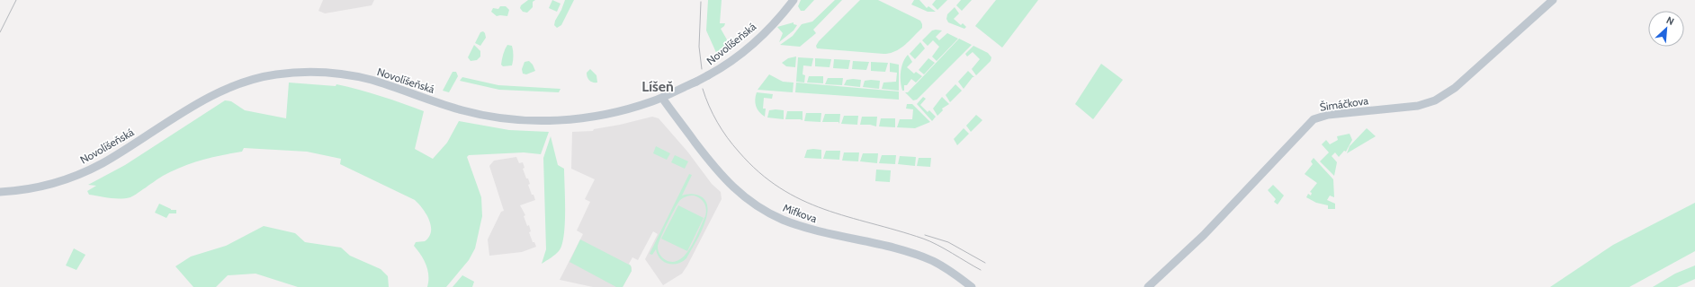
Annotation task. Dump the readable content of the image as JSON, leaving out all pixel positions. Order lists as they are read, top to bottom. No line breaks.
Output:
{"streets":{"street":["Novolíšeňská","Šimáčkova","Mifkova"]},"crossings":[["Novolíšeňská","Mifkova"]],"districts":["Líšeň"],"north":"top right"}
